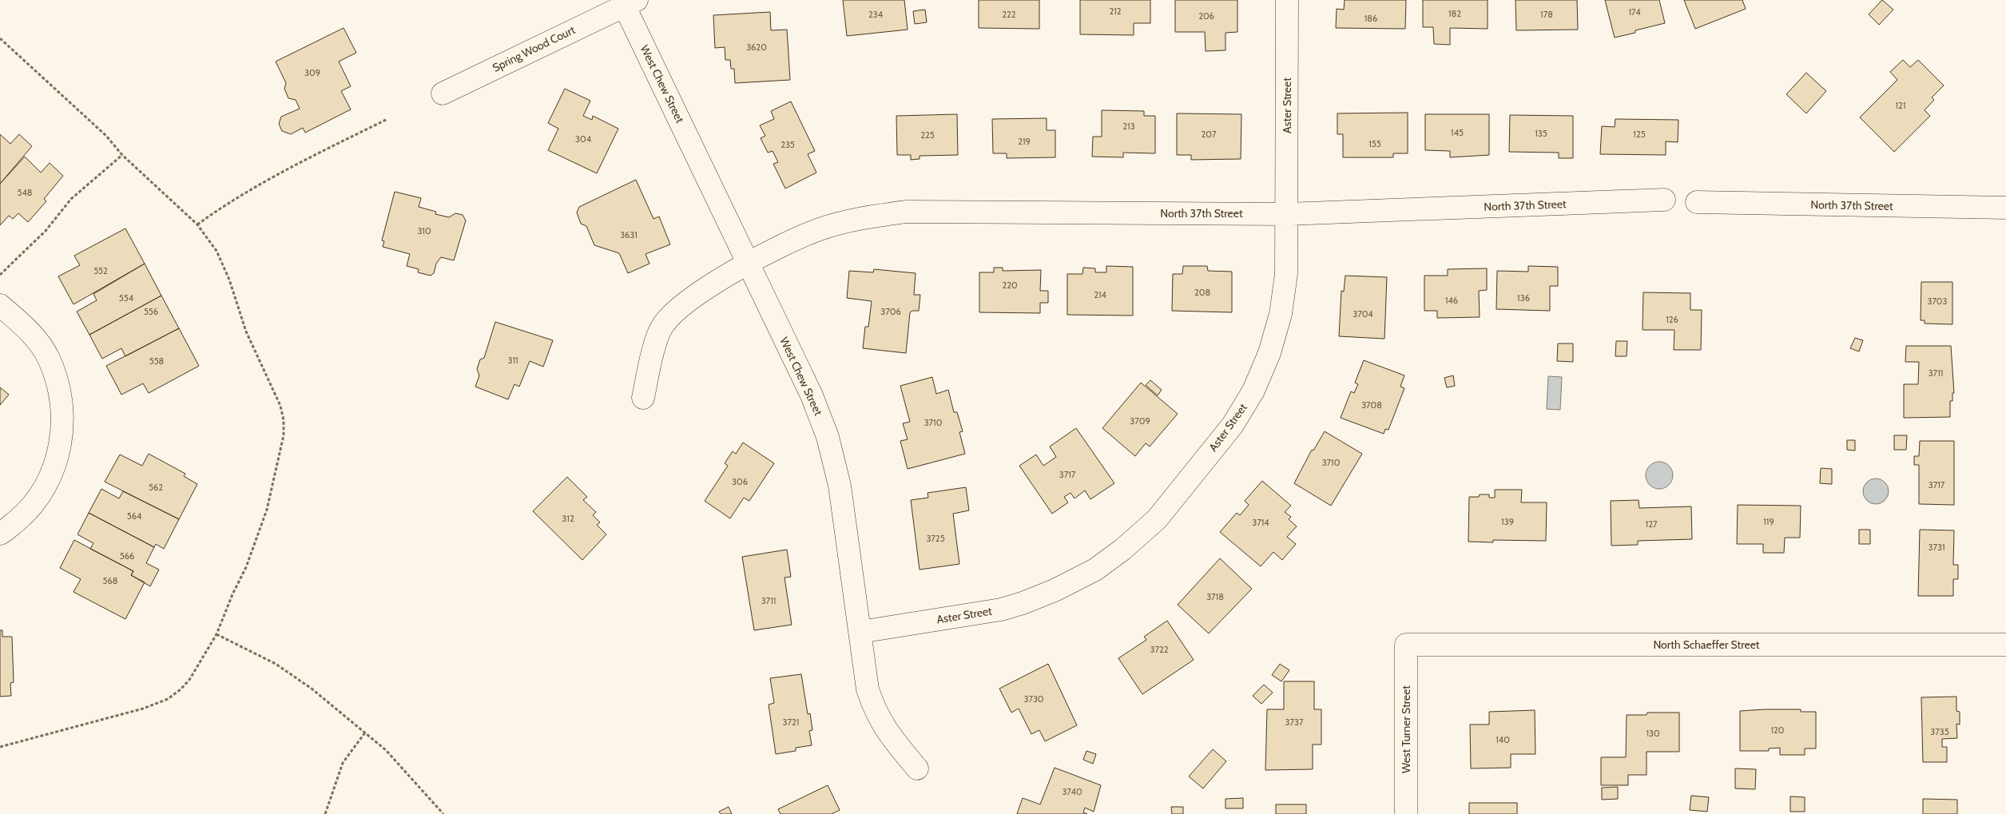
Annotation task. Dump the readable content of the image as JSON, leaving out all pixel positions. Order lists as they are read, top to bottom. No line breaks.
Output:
{"streets":{"street":["Spring Wood Court","West Chew Street","Aster Street","North 37th Street","North Schaeffer Street","West Turner Street"]},"crossings":[["Spring Wood Court","West Chew Street"],["West Chew Street","Aster Street"],["West Chew Street","North 37th Street"],["Aster Street","North 37th Street"],["North Schaeffer Street","West Turner Street"]],"house_numbers":["212","174","182","234","222","178","206","186","3620","309","121","213","145","135","207","125","225","304","219","155","235","548","310","3631","552","220","208","214","554","136","146","3703","556","3706","3704","126","311","558","3711","3708","3709","3710","3710","3717","306","3717","562","564","312","139","119","3714","127","3725","3731","566","568","3718","3711","3722","3730","3721","3737","120","3735","130","140","3740"]}
